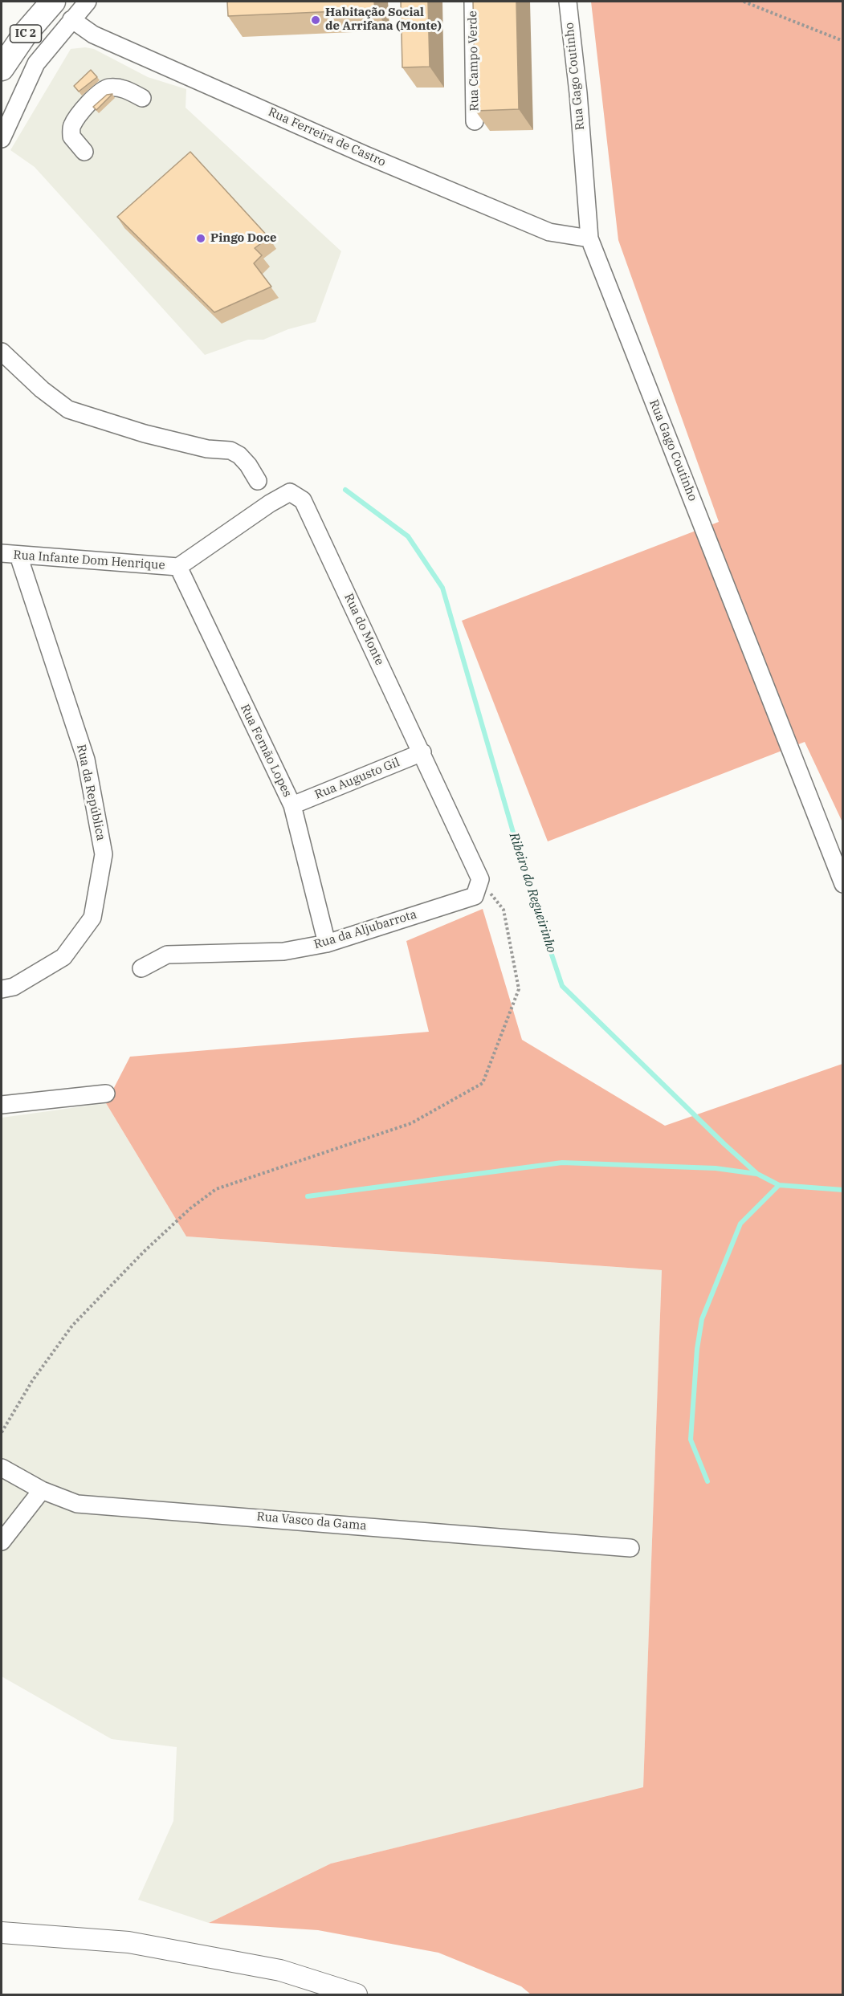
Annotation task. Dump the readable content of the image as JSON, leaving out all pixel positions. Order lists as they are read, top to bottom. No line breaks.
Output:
{"streets":{"highway":["IC 2"],"street":["Rua Campo Verde","Rua Gago Coutinho","Rua Ferreira de Castro","Rua Infante Dom Henrique","Rua do Monte","Rua Fernão Lopes","Rua Augusto Gil","Rua da República","Rua da Aljubarrota","Rua Vasco da Gama"]},"crossings":[["Rua Gago Coutinho","Rua Ferreira de Castro"],["Rua Infante Dom Henrique","Rua do Monte"],["Rua Infante Dom Henrique","Rua Fernão Lopes"],["Rua Infante Dom Henrique","Rua da República"],["Rua do Monte","Rua Fernão Lopes"],["Rua do Monte","Rua Augusto Gil"],["Rua do Monte","Rua da Aljubarrota"],["Rua Fernão Lopes","Rua Augusto Gil"],["Rua Fernão Lopes","Rua da Aljubarrota"]],"water":["Ribeiro do Regueirinho"],"places":["Habitação Social de Arrifana (Monte)","Pingo Doce"]}
